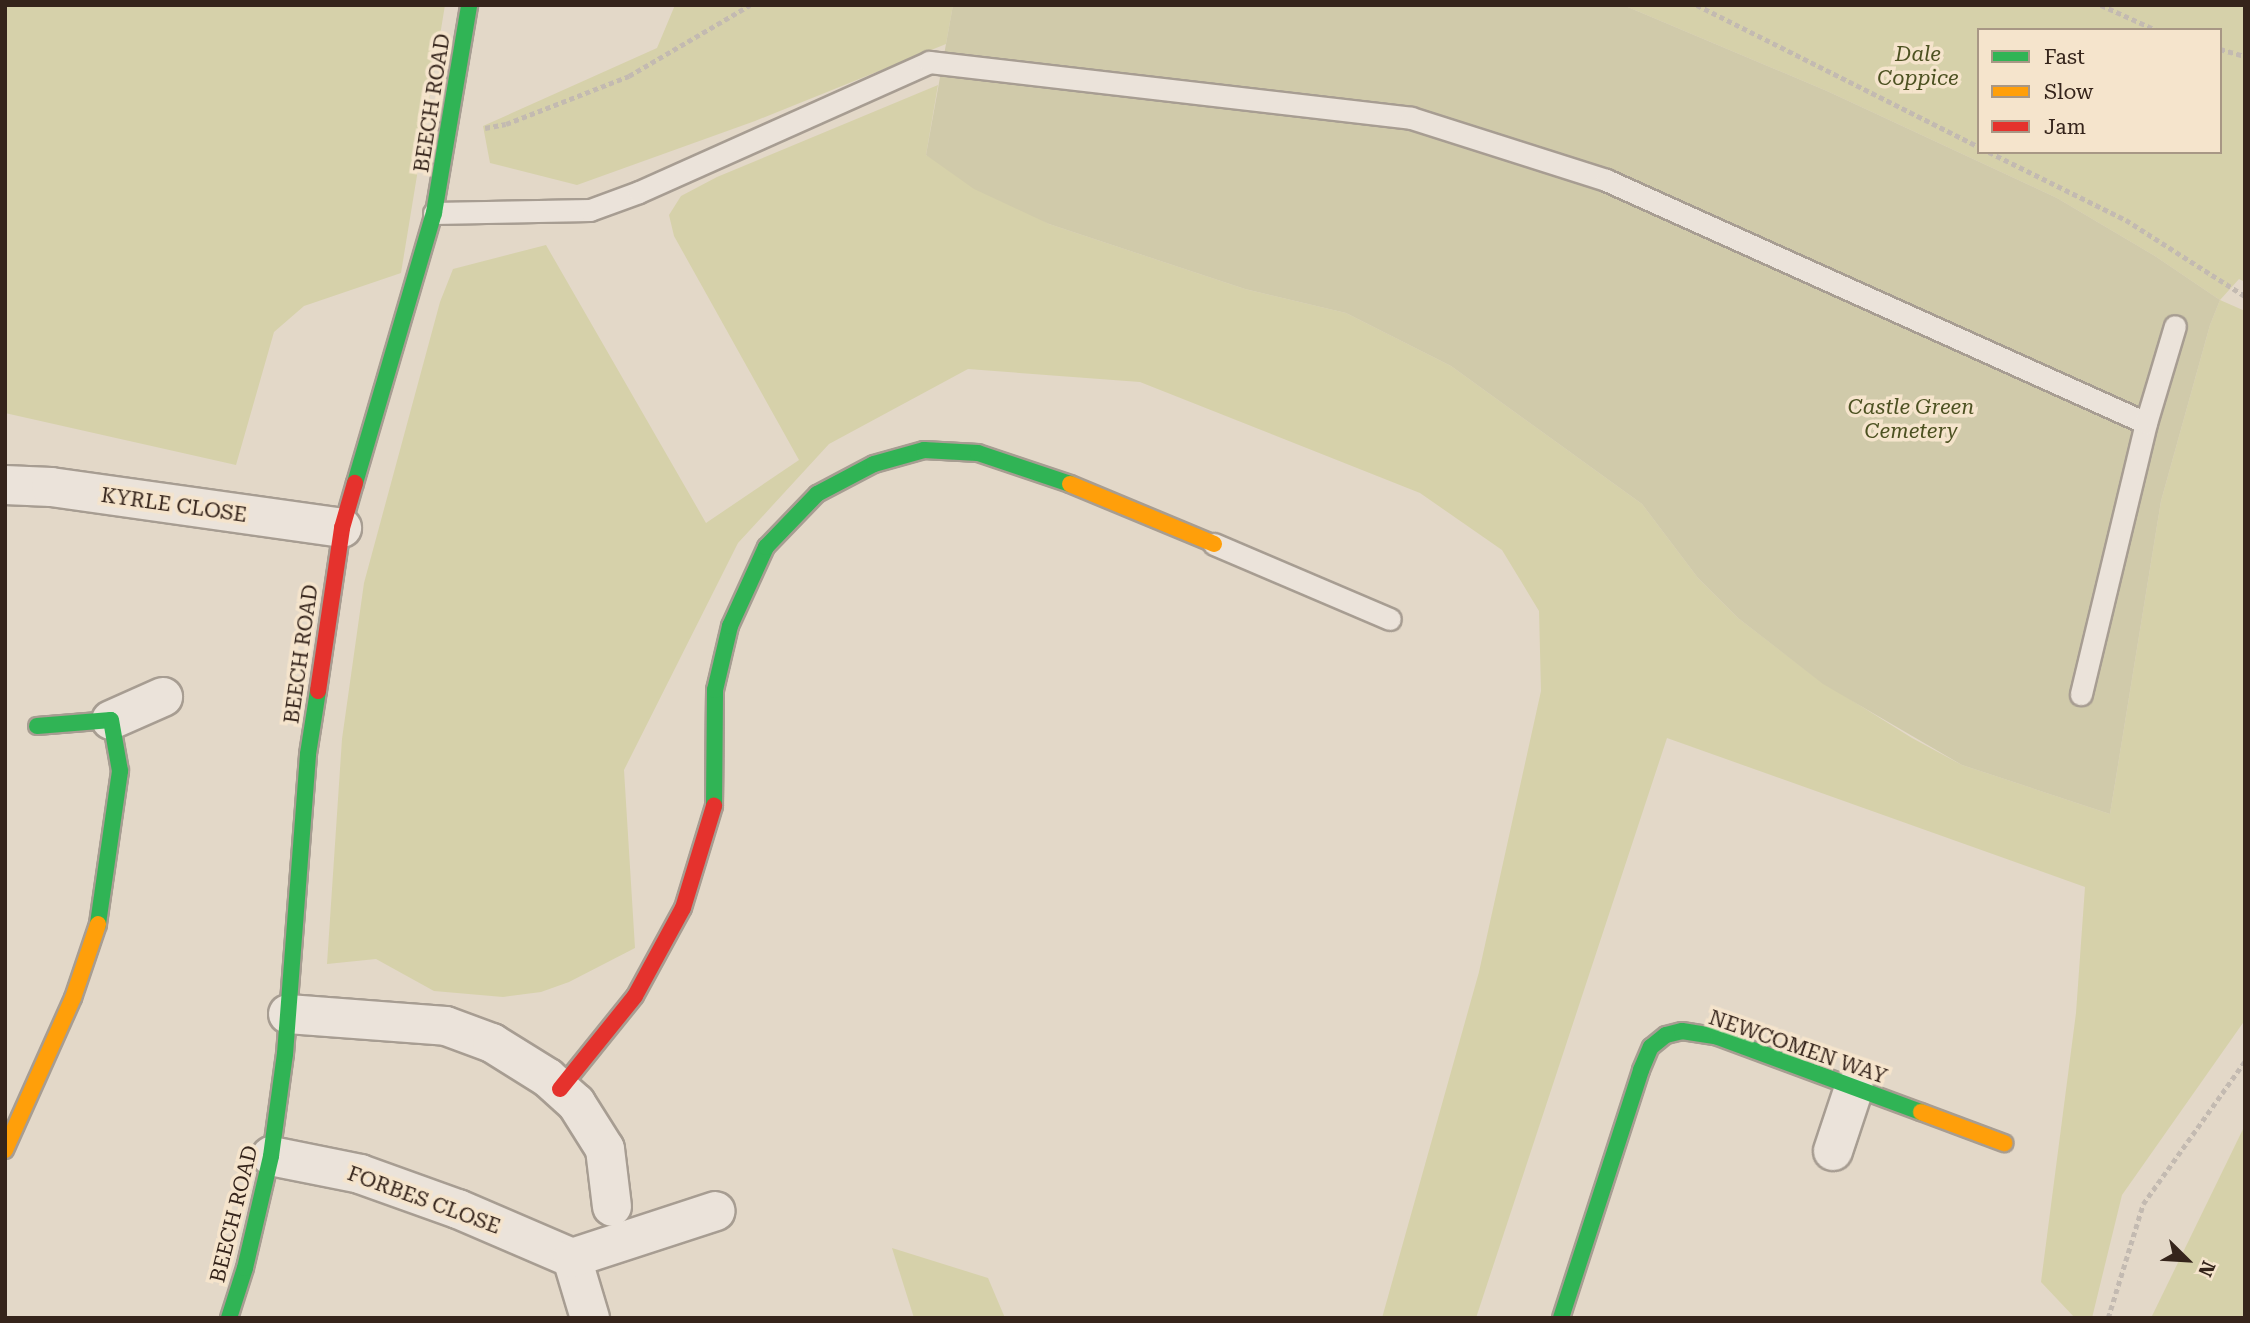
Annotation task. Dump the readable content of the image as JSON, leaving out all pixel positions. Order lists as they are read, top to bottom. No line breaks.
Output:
{"streets":{"street":["BEECH ROAD","KYRLE CLOSE","NEWCOMEN WAY","FORBES CLOSE"]},"crossings":[["BEECH ROAD","KYRLE CLOSE"],["BEECH ROAD","FORBES CLOSE"]],"parks":["Dale Coppice","Castle Green Cemetery"],"legend":["Fast","Slow","Jam"],"north":"bottom right"}
